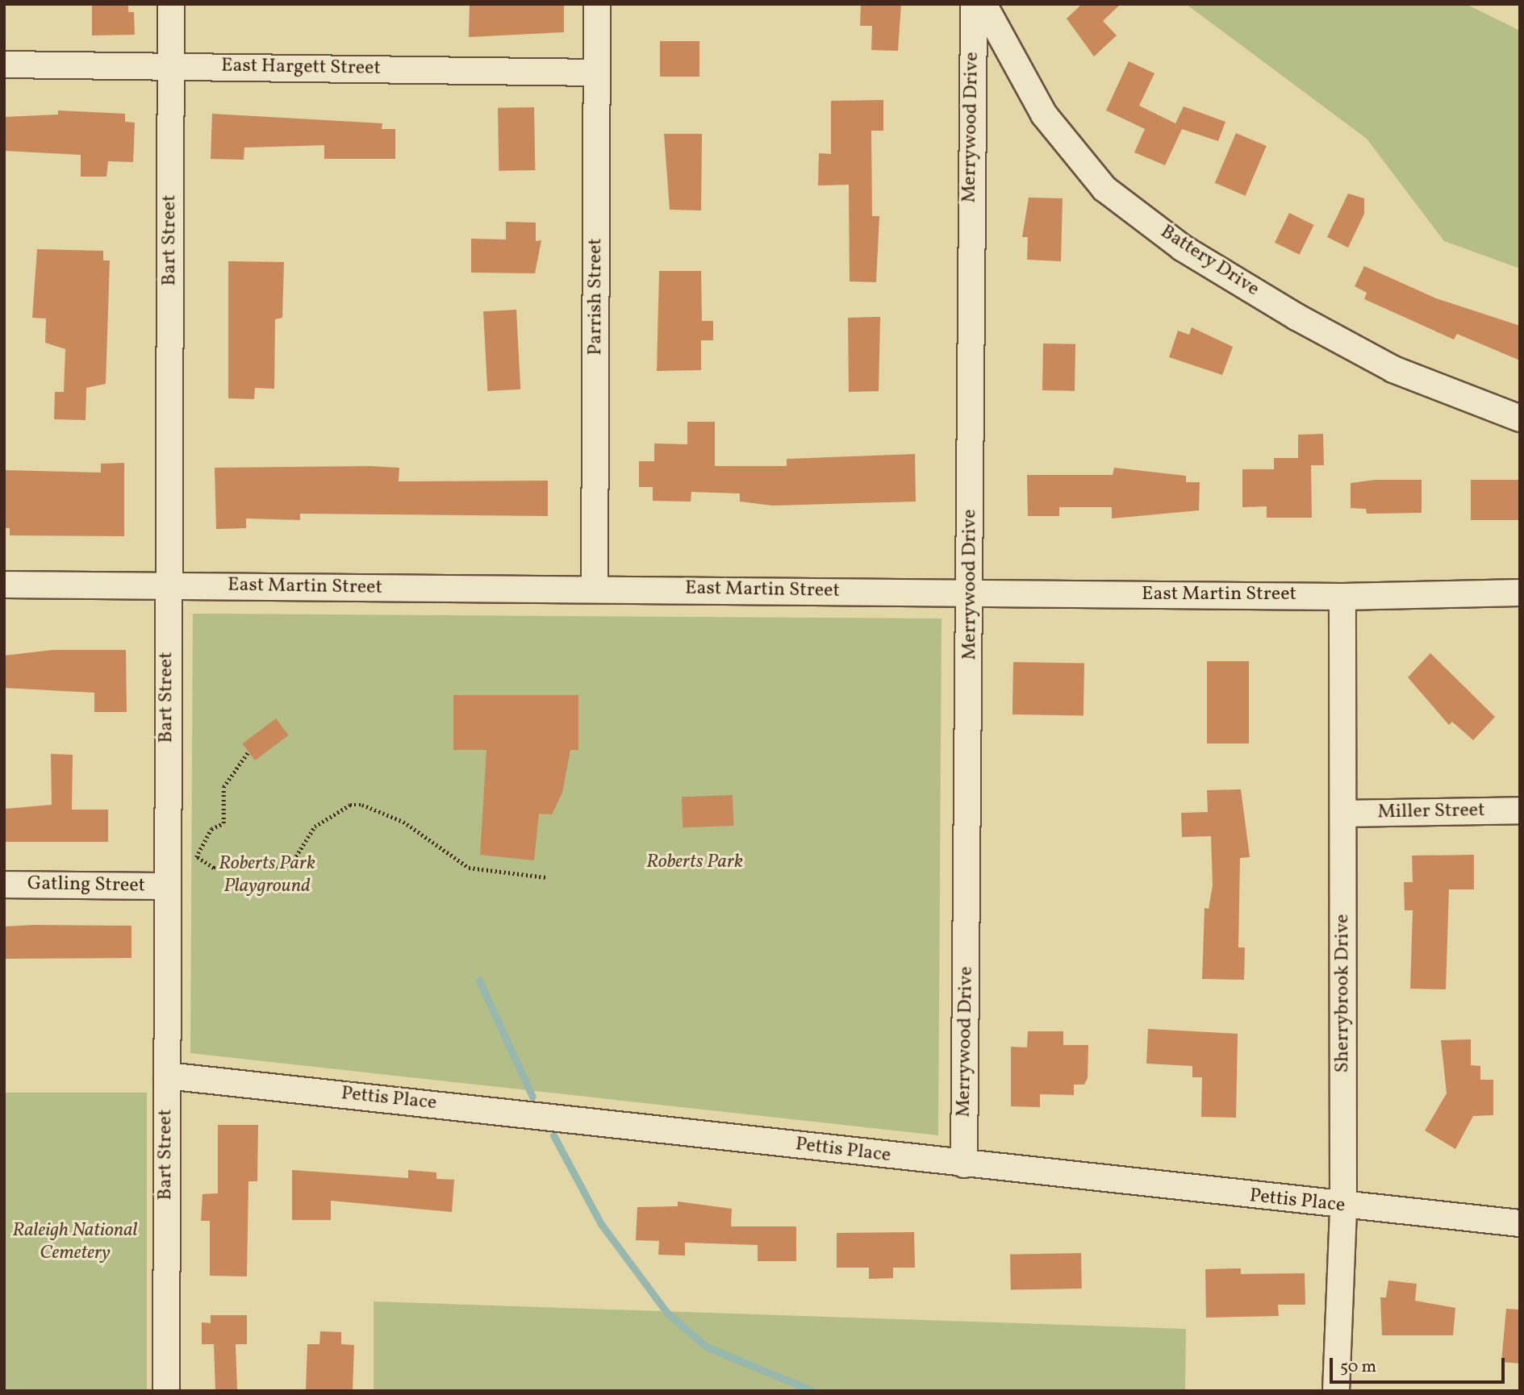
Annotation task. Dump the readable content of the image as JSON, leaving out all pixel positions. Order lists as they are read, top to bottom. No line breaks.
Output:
{"streets":{"street":["East Hargett Street","Merrywood Drive","Bart Street","Battery Drive","Parrish Street","East Martin Street","Miller Street","Gatling Street","Sherrybrook Drive","Pettis Place"]},"crossings":[["East Hargett Street","Bart Street"],["East Hargett Street","Parrish Street"],["Merrywood Drive","East Martin Street"],["Merrywood Drive","Pettis Place"],["Bart Street","East Martin Street"],["Bart Street","Gatling Street"],["Bart Street","Pettis Place"],["Parrish Street","East Martin Street"],["East Martin Street","Sherrybrook Drive"],["Miller Street","Sherrybrook Drive"],["Sherrybrook Drive","Pettis Place"]],"parks":["Roberts Park","Roberts Park Playground","Raleigh National Cemetery"],"scale_bar":"50 m"}
